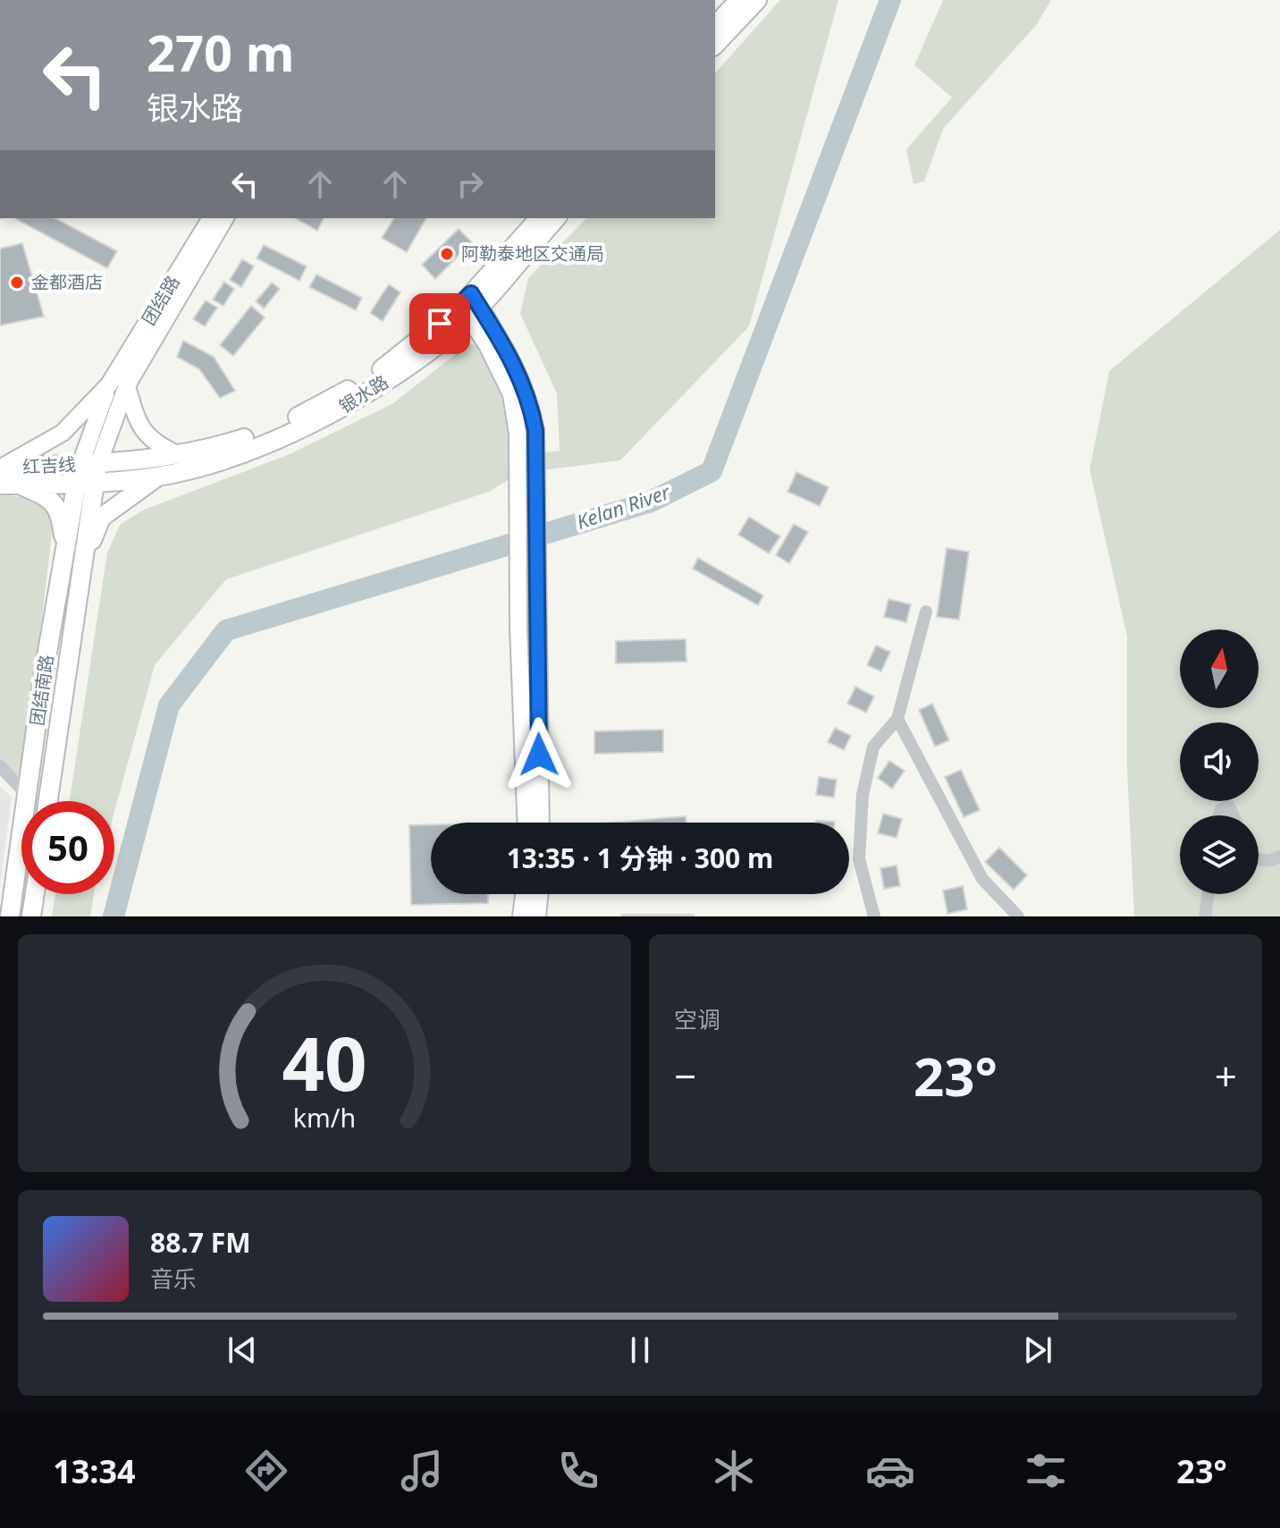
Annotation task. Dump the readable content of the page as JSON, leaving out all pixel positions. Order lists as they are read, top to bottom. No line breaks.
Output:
{"streets":{"highway":["银水路","红吉线","团结南路"],"main road":["团结路"]},"crossings":[["团结路","银水路"],["团结路","红吉线"],["团结路","团结南路"],["银水路","红吉线"],["银水路","团结南路"],["红吉线","团结南路"]],"water":["Kelan River"],"places":["阿勒泰地区交通局","金都酒店"],"north":"top","page":{"turn":["270 m","银水路"],"limit":"50","trip":"13:35 · 1 分钟 · 300 m","tile":"空调","heat":["−","23°","+"],"song":["88.7 FM","音乐"],"tabs":["13:34","23°"],"gauge":["40","km/h"]}}
